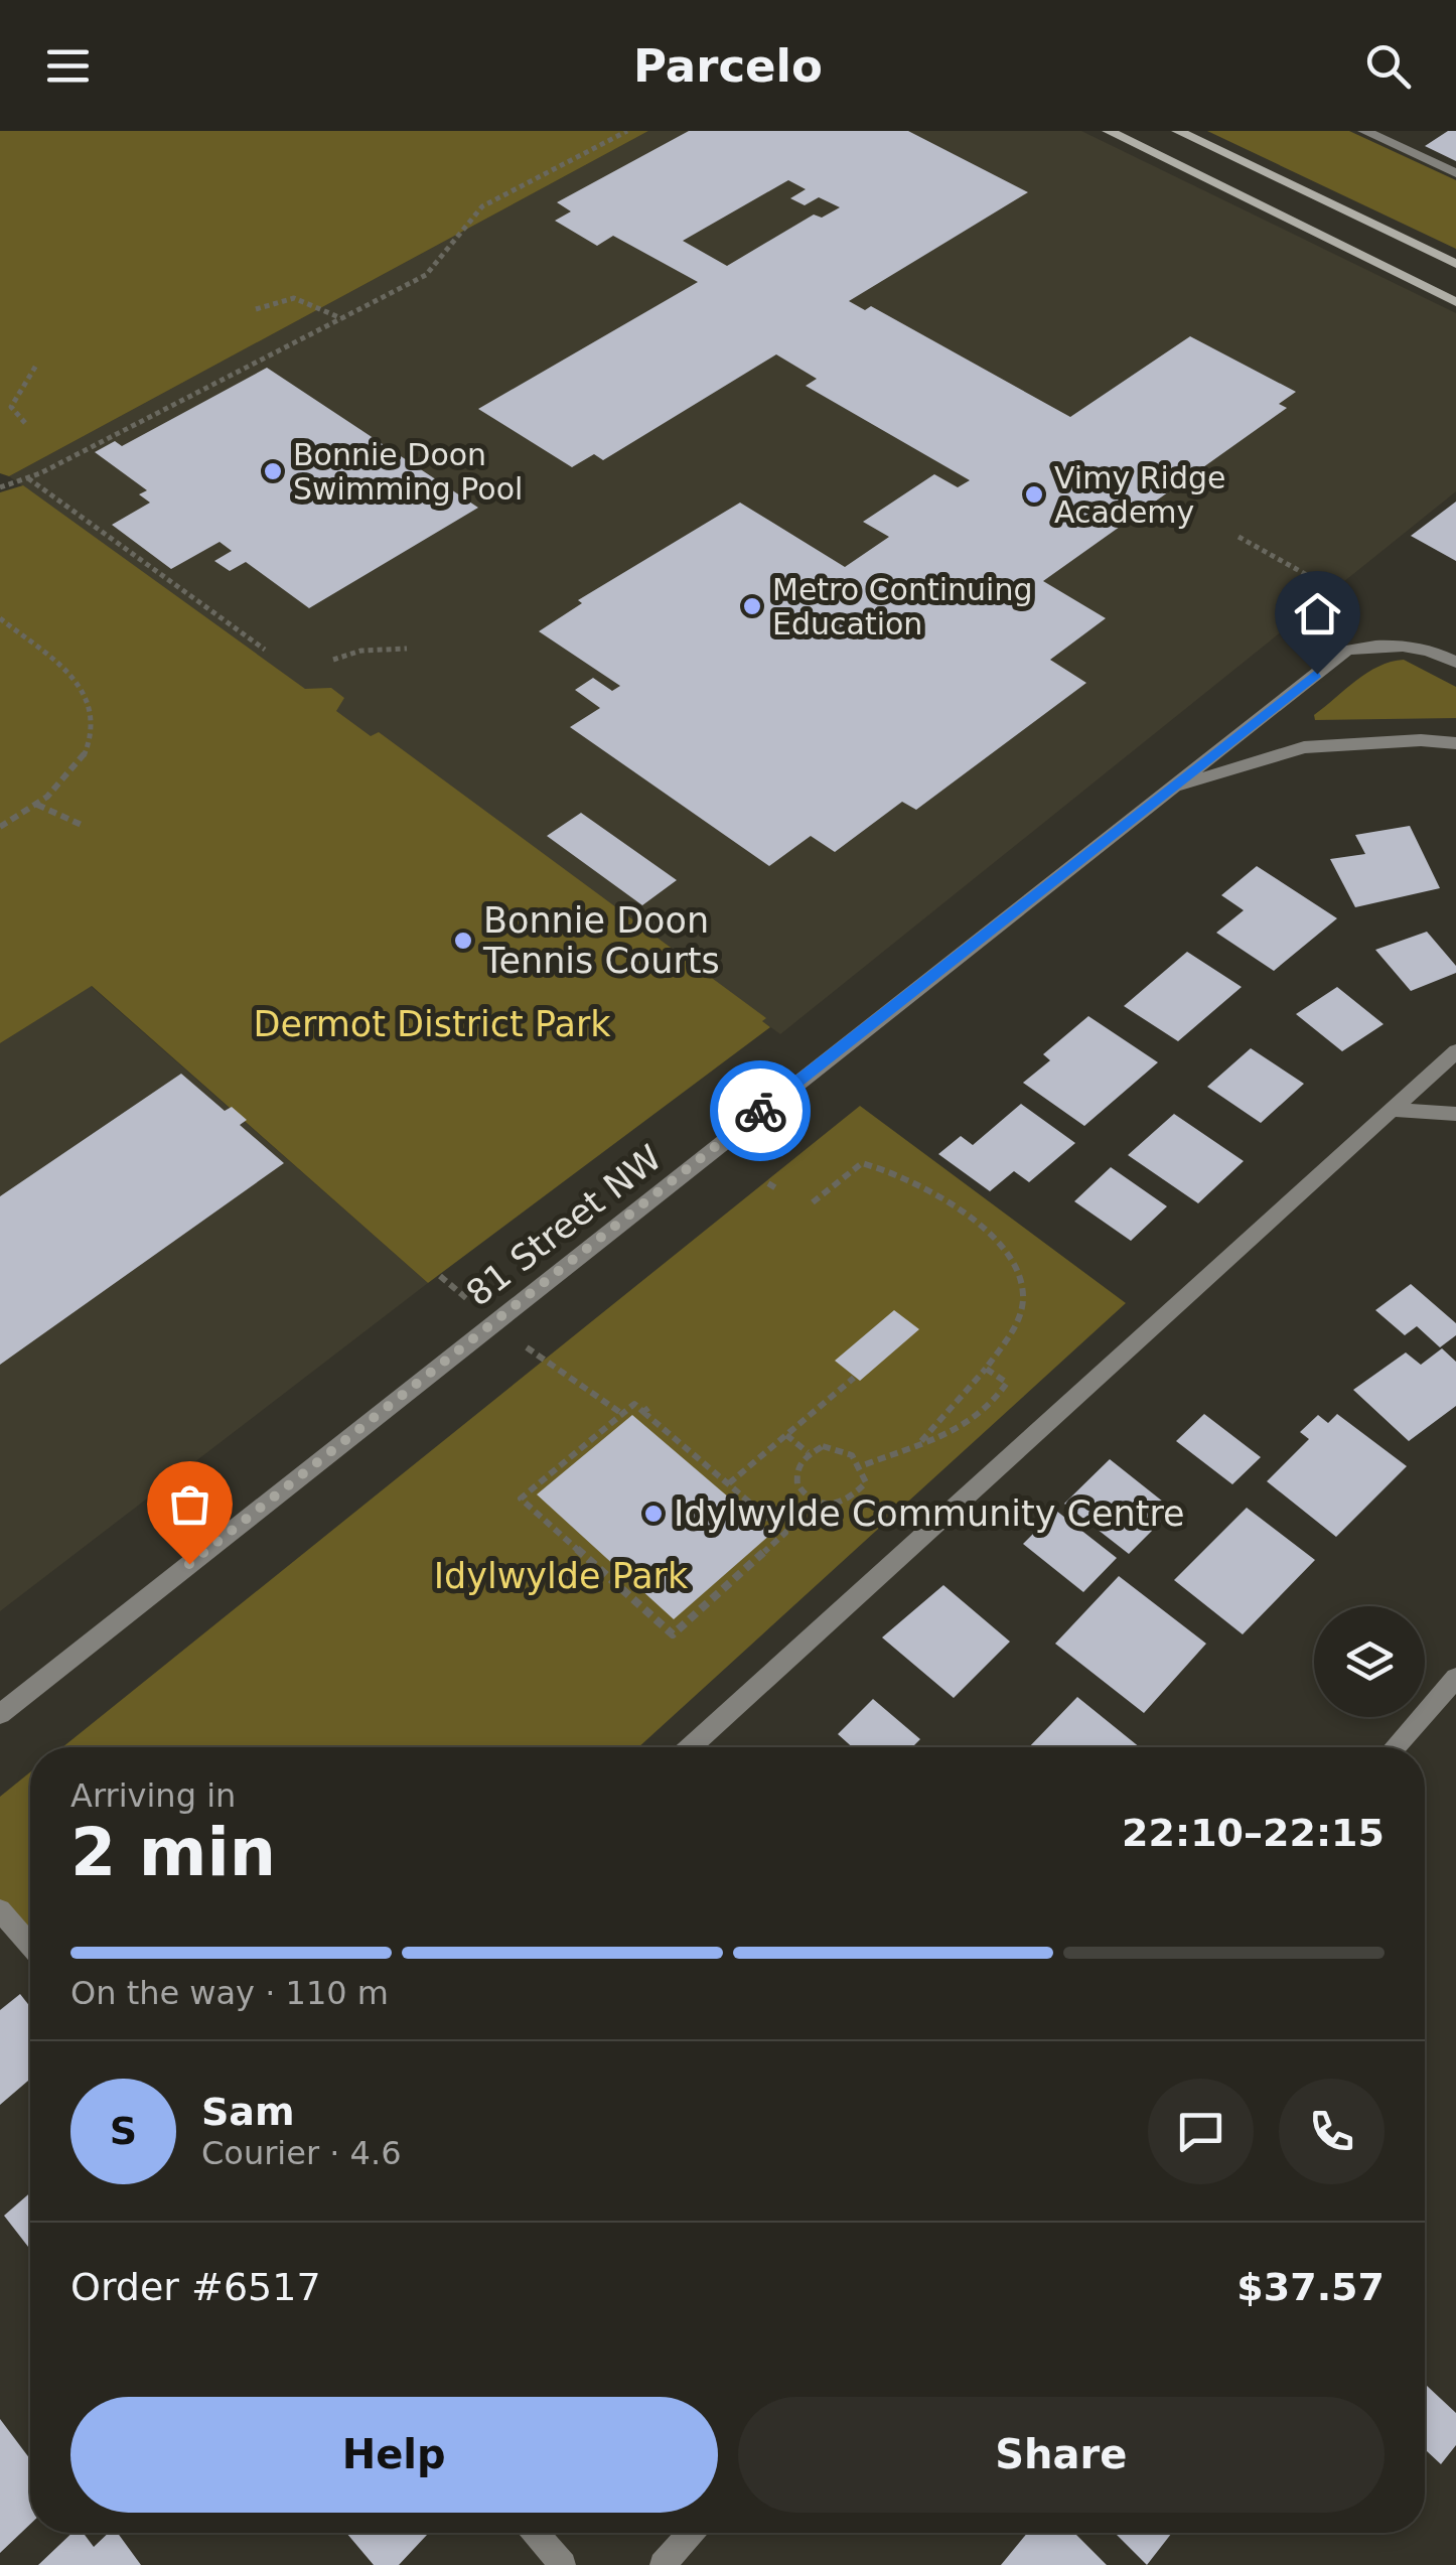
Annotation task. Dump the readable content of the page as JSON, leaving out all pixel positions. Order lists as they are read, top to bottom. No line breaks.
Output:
{"streets":{"street":["81 Street NW"]},"parks":["Dermot District Park","Idylwylde Park"],"places":["Bonnie Doon Swimming Pool","Vimy Ridge Academy","Metro Continuing Education","Bonnie Doon Tennis Courts","Idylwylde Community Centre"],"page":{"header":"Parcelo","heading":["2 min","Arriving in","22:10–22:15"],"panel":["Sam","Courier · 4.6","Order #6517","$37.57"],"bar":"On the way · 110 m","round":"S","buttons":["Help","Share"]}}
